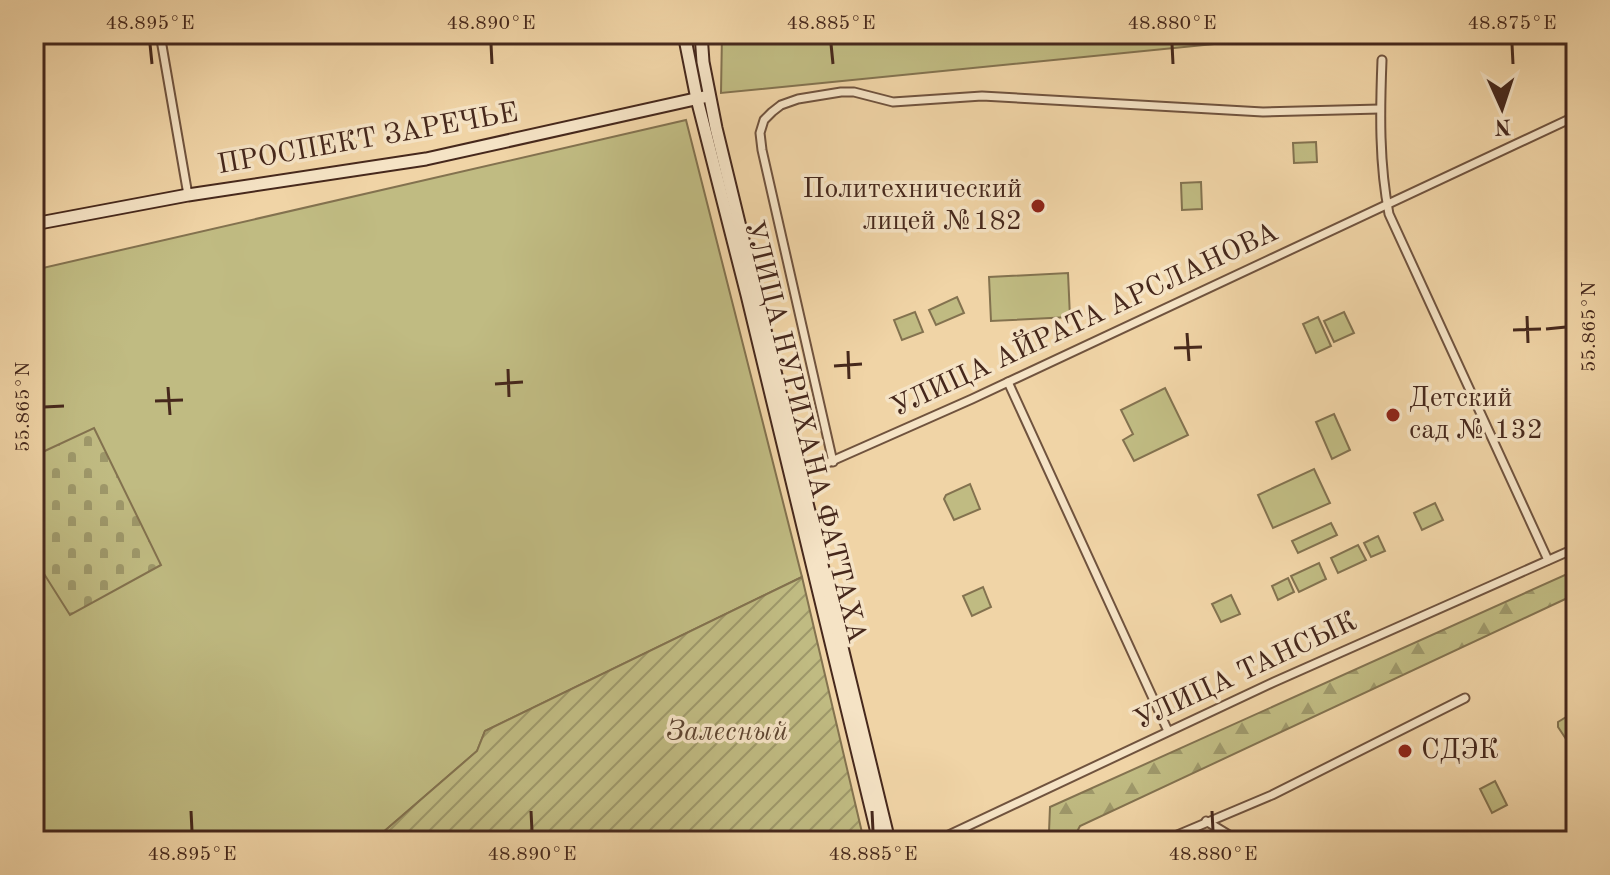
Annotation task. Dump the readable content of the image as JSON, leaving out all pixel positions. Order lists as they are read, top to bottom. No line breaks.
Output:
{"streets":{"street":["ПРОСПЕКТ ЗАРЕЧЬЕ","УЛИЦА АЙРАТА АРСЛАНОВА","УЛИЦА НУРИХАНА ФАТТАХА","УЛИЦА ТАНСЫК"]},"crossings":[["ПРОСПЕКТ ЗАРЕЧЬЕ","УЛИЦА НУРИХАНА ФАТТАХА"],["УЛИЦА АЙРАТА АРСЛАНОВА","УЛИЦА НУРИХАНА ФАТТАХА"]],"parks":["Залесный"],"places":["Политехнический лицей №182","Детский сад № 132","СДЭК"],"north":"bottom","coordinates":["48.895°E","48.890°E","48.885°E","48.880°E","48.875°E","55.865°N"]}
